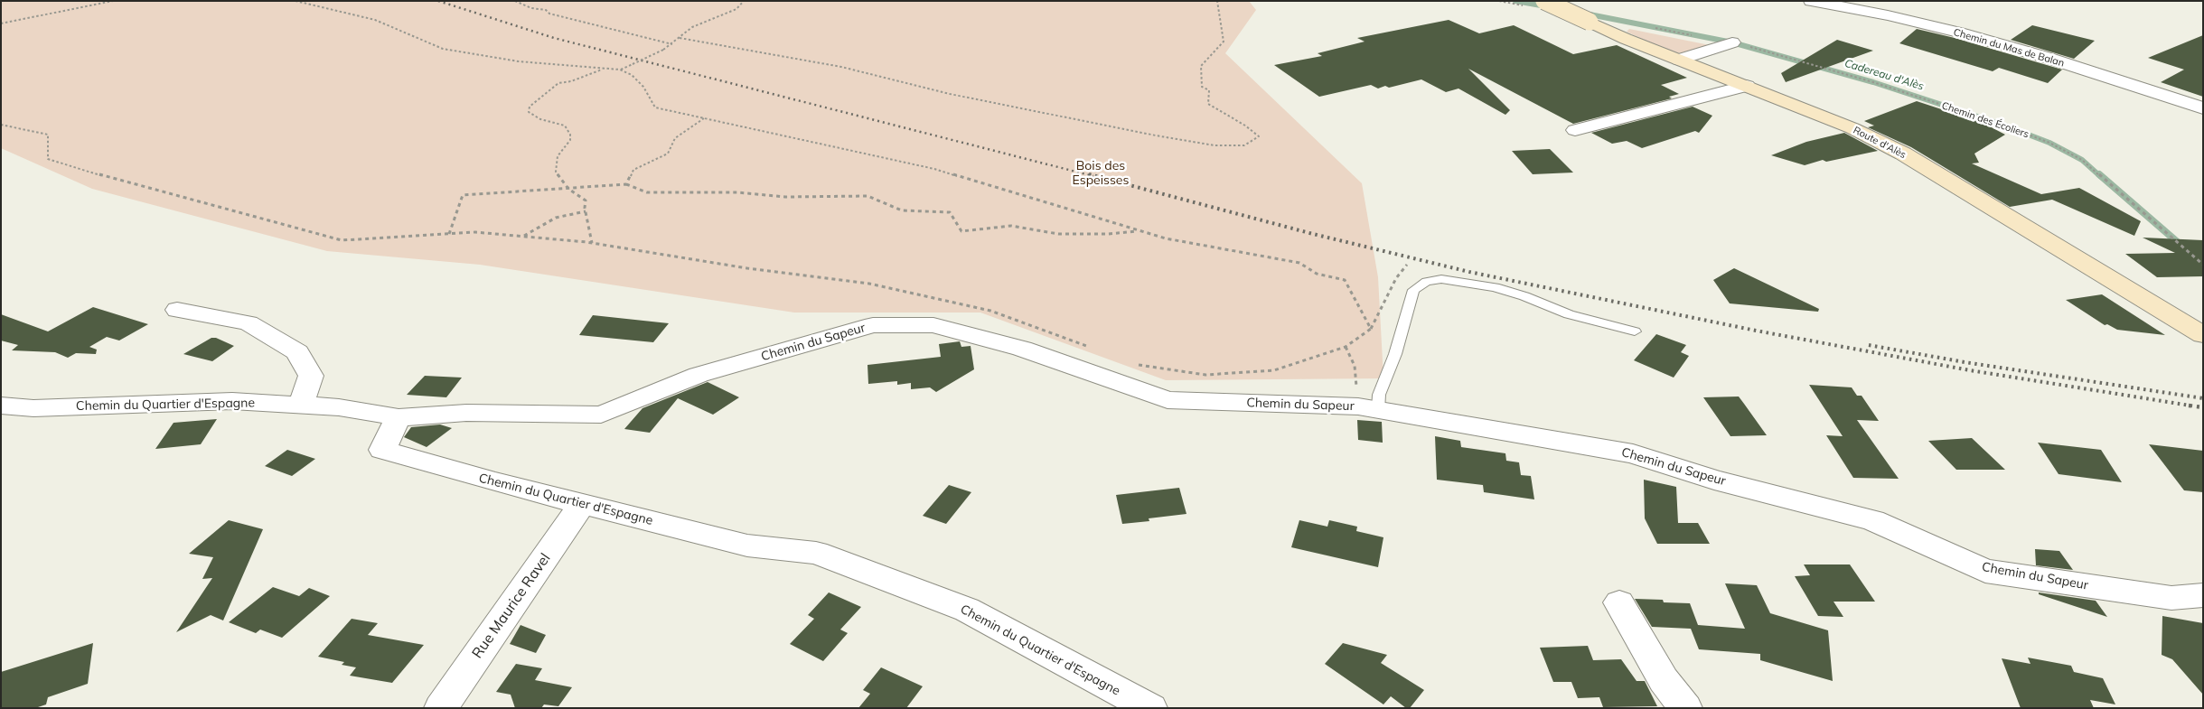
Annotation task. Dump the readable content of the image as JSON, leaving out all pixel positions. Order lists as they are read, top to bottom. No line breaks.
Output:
{"streets":{"main road":["Route d'Alès"],"street":["Chemin du Mas de Balan","Chemin du Sapeur","Chemin du Quartier d'Espagne","Rue Maurice Ravel"],"path":["Chemin des Écoliers"]},"crossings":[["Chemin du Sapeur","Chemin du Quartier d'Espagne"],["Chemin du Quartier d'Espagne","Rue Maurice Ravel"]],"water":["Cadereau d'Alès"],"parks":["Bois des Espeisses"]}
